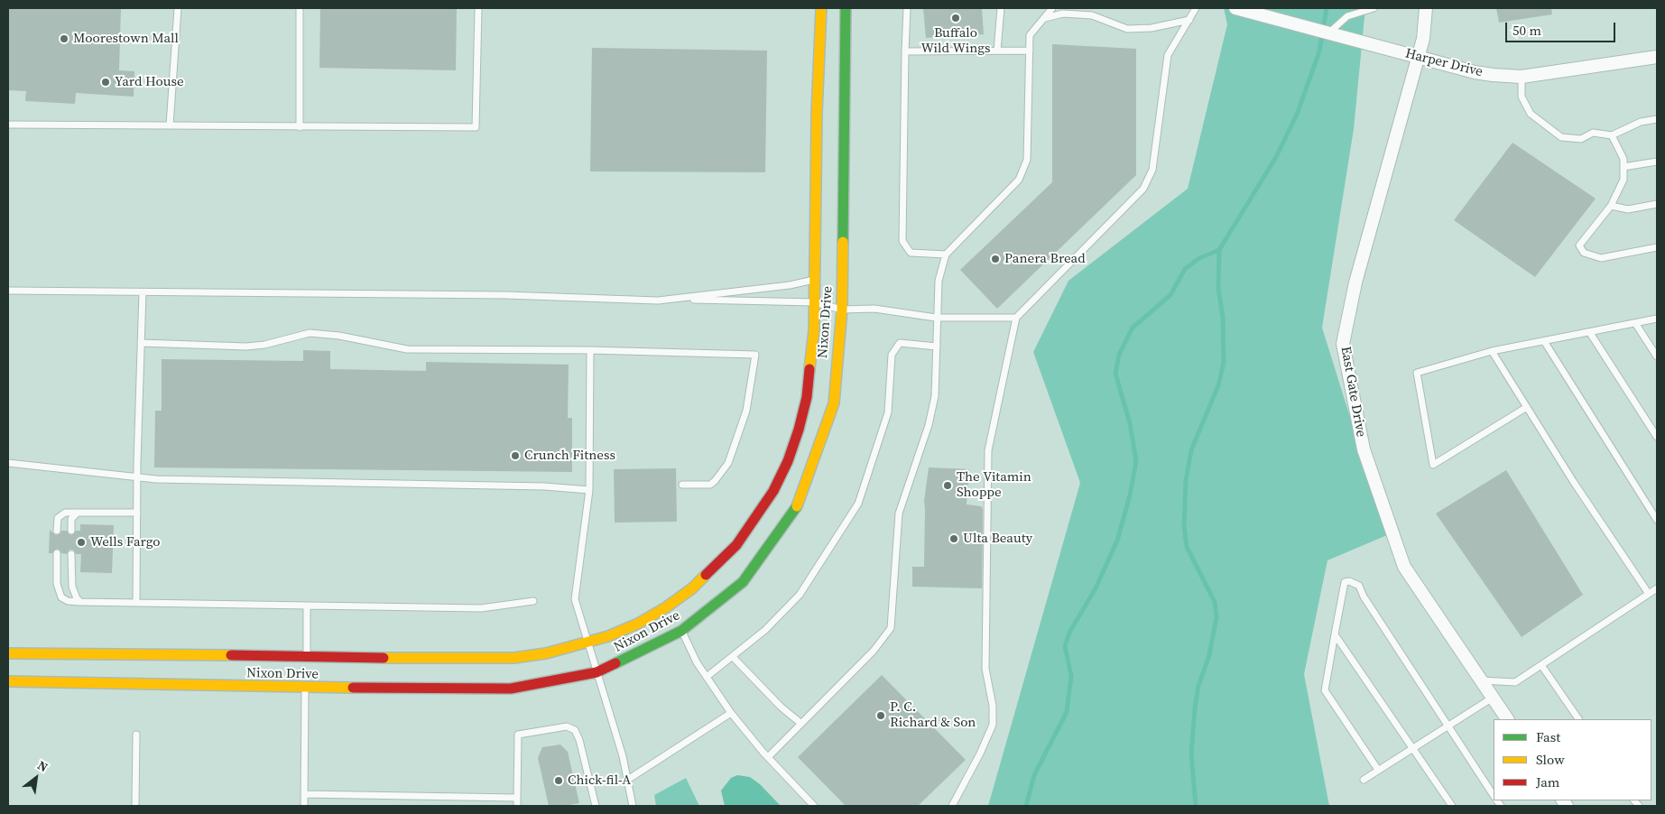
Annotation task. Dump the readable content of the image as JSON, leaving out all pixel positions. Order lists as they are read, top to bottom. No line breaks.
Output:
{"streets":{"street":["Harper Drive","Nixon Drive","East Gate Drive"]},"crossings":[["Harper Drive","East Gate Drive"]],"places":["Buffalo Wild Wings","Moorestown Mall","Yard House","Panera Bread","Crunch Fitness","The Vitamin Shoppe","Ulta Beauty","Wells Fargo","P. C. Richard & Son","Chick-fil-A"],"legend":["Fast","Slow","Jam"],"scale_bar":"50 m","north":"top right"}
